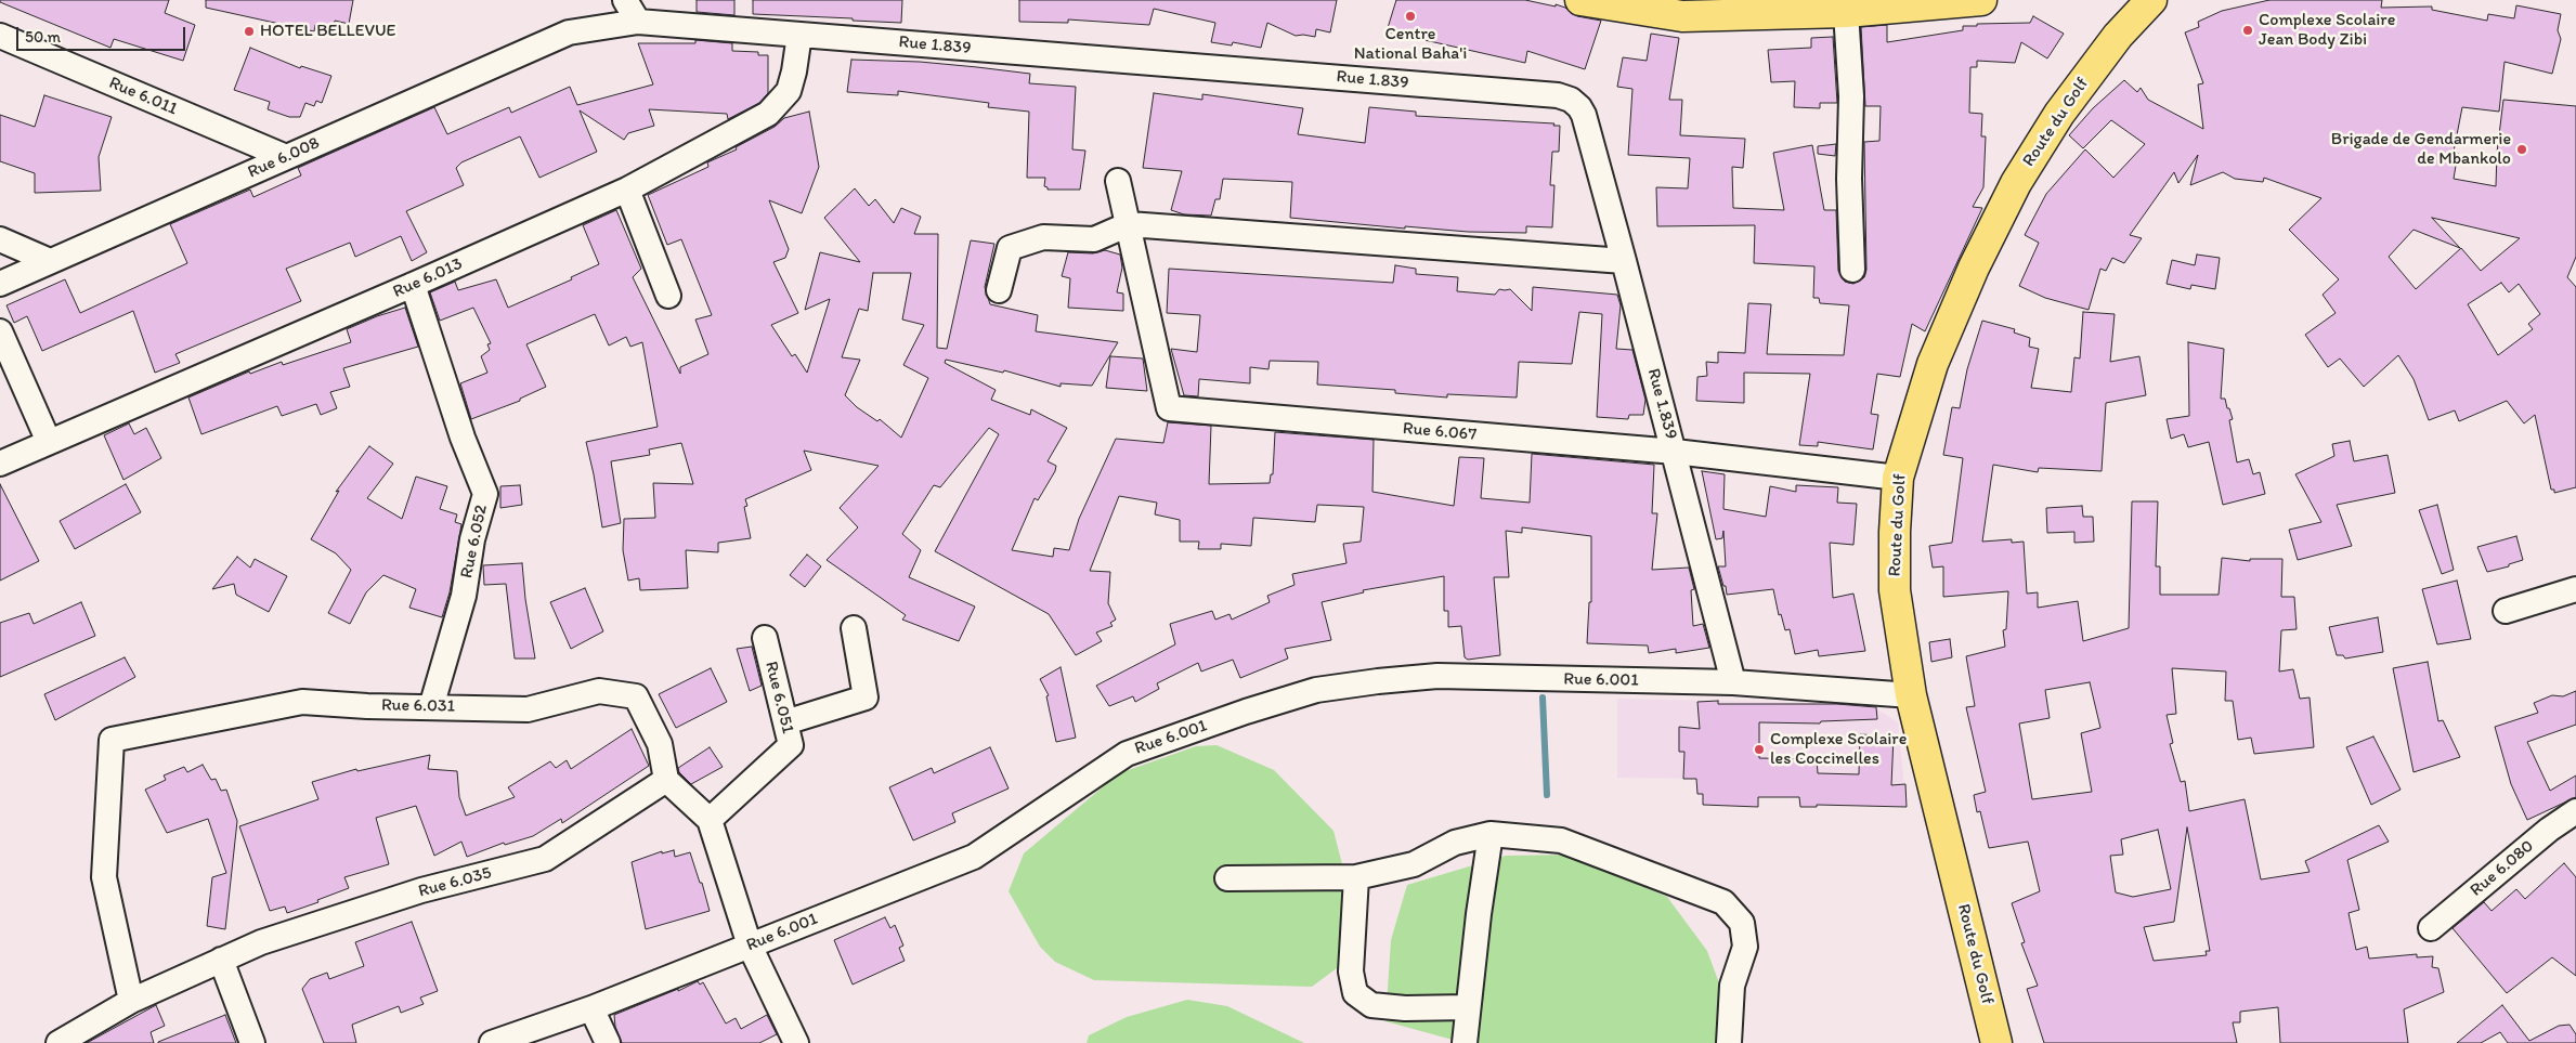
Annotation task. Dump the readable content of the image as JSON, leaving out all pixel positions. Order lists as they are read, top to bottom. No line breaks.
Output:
{"streets":{"main road":["Route du Golf"],"street":["Rue 1.839","Rue 6.011","Rue 6.008","Rue 6.013","Rue 6.067","Rue 6.052","Rue 6.001","Rue 6.051","Rue 6.031","Rue 6.080","Rue 6.035"]},"crossings":[["Rue 1.839","Rue 6.008"],["Rue 1.839","Rue 6.013"],["Rue 1.839","Rue 6.067"],["Rue 1.839","Rue 6.001"],["Rue 6.011","Rue 6.008"],["Route du Golf","Rue 6.067"],["Route du Golf","Rue 6.001"],["Rue 6.013","Rue 6.052"],["Rue 6.052","Rue 6.031"],["Rue 6.031","Rue 6.035"]],"places":["Centre National Baha'i","Complexe Scolaire Jean Body Zibi","HOTEL BELLEVUE","Brigade de Gendarmerie de Mbankolo","Complexe Scolaire les Coccinelles"],"scale_bar":"50 m"}
